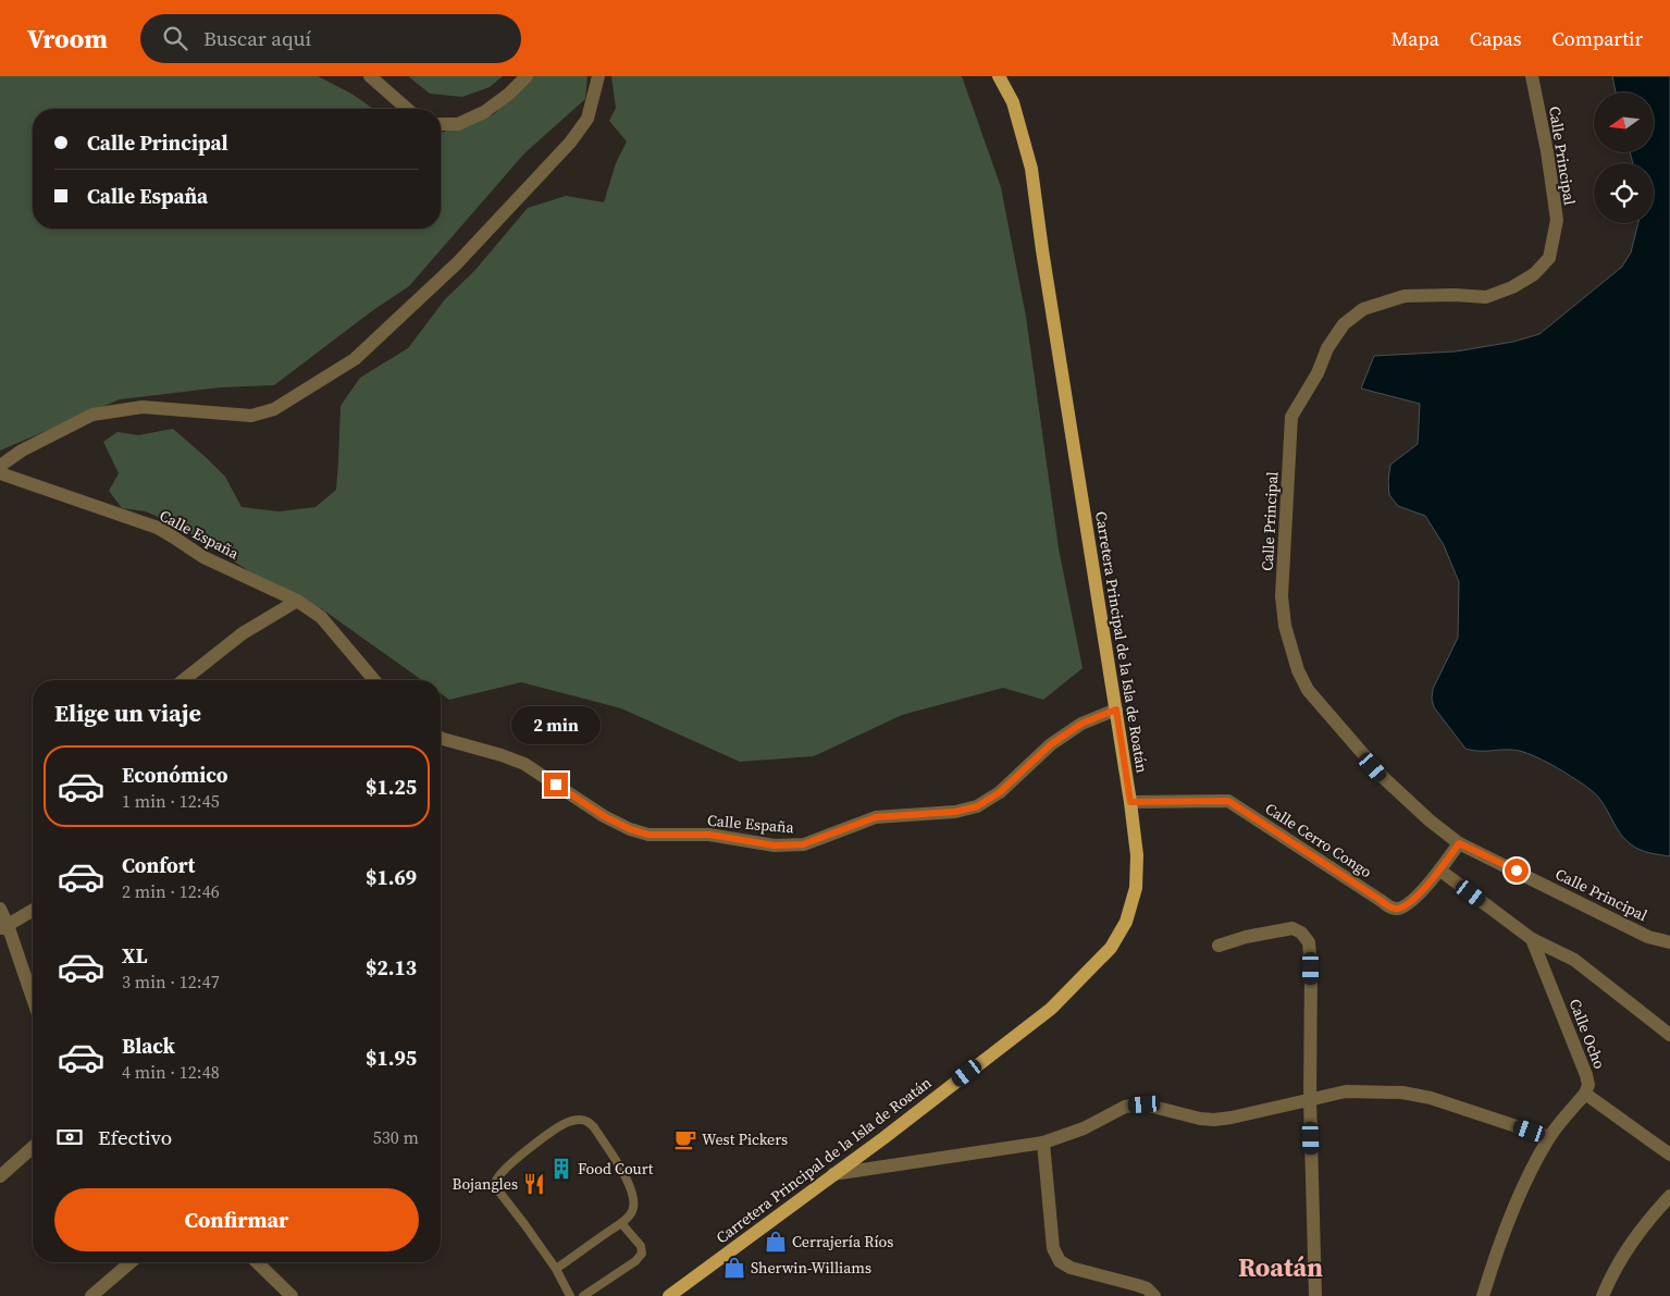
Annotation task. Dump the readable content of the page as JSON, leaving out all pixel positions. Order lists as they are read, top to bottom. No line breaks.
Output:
{"streets":{"main road":["Carretera Principal de la Isla de Roatán"],"street":["Calle Principal","Calle España","Calle Cerro Congo","Calle Ocho"]},"crossings":[["Calle Principal","Calle Cerro Congo"],["Calle España","Carretera Principal de la Isla de Roatán"],["Carretera Principal de la Isla de Roatán","Calle Cerro Congo"]],"districts":["Roatán"],"places":{"cafe":["West Pickers"],"building":["Food Court"],"restaurant":["Bojangles"],"shop":["Cerrajería Ríos","Sherwin-Williams"]},"north":"left","page":{"header":"Vroom","search":"Buscar aquí","nav":["Mapa","Capas","Compartir"],"banner":["Calle Principal","Calle España"],"heading":"Elige un viaje","bubble":"2 min","list":[{"name":"Económico","note":"1 min · 12:45","value":"$1.25"},{"name":"Confort","note":"2 min · 12:46","value":"$1.69"},{"name":"XL","note":"3 min · 12:47","value":"$2.13"},{"name":"Black","note":"4 min · 12:48","value":"$1.95"}],"pay":["Efectivo","530 m"],"buttons":"Confirmar"}}
